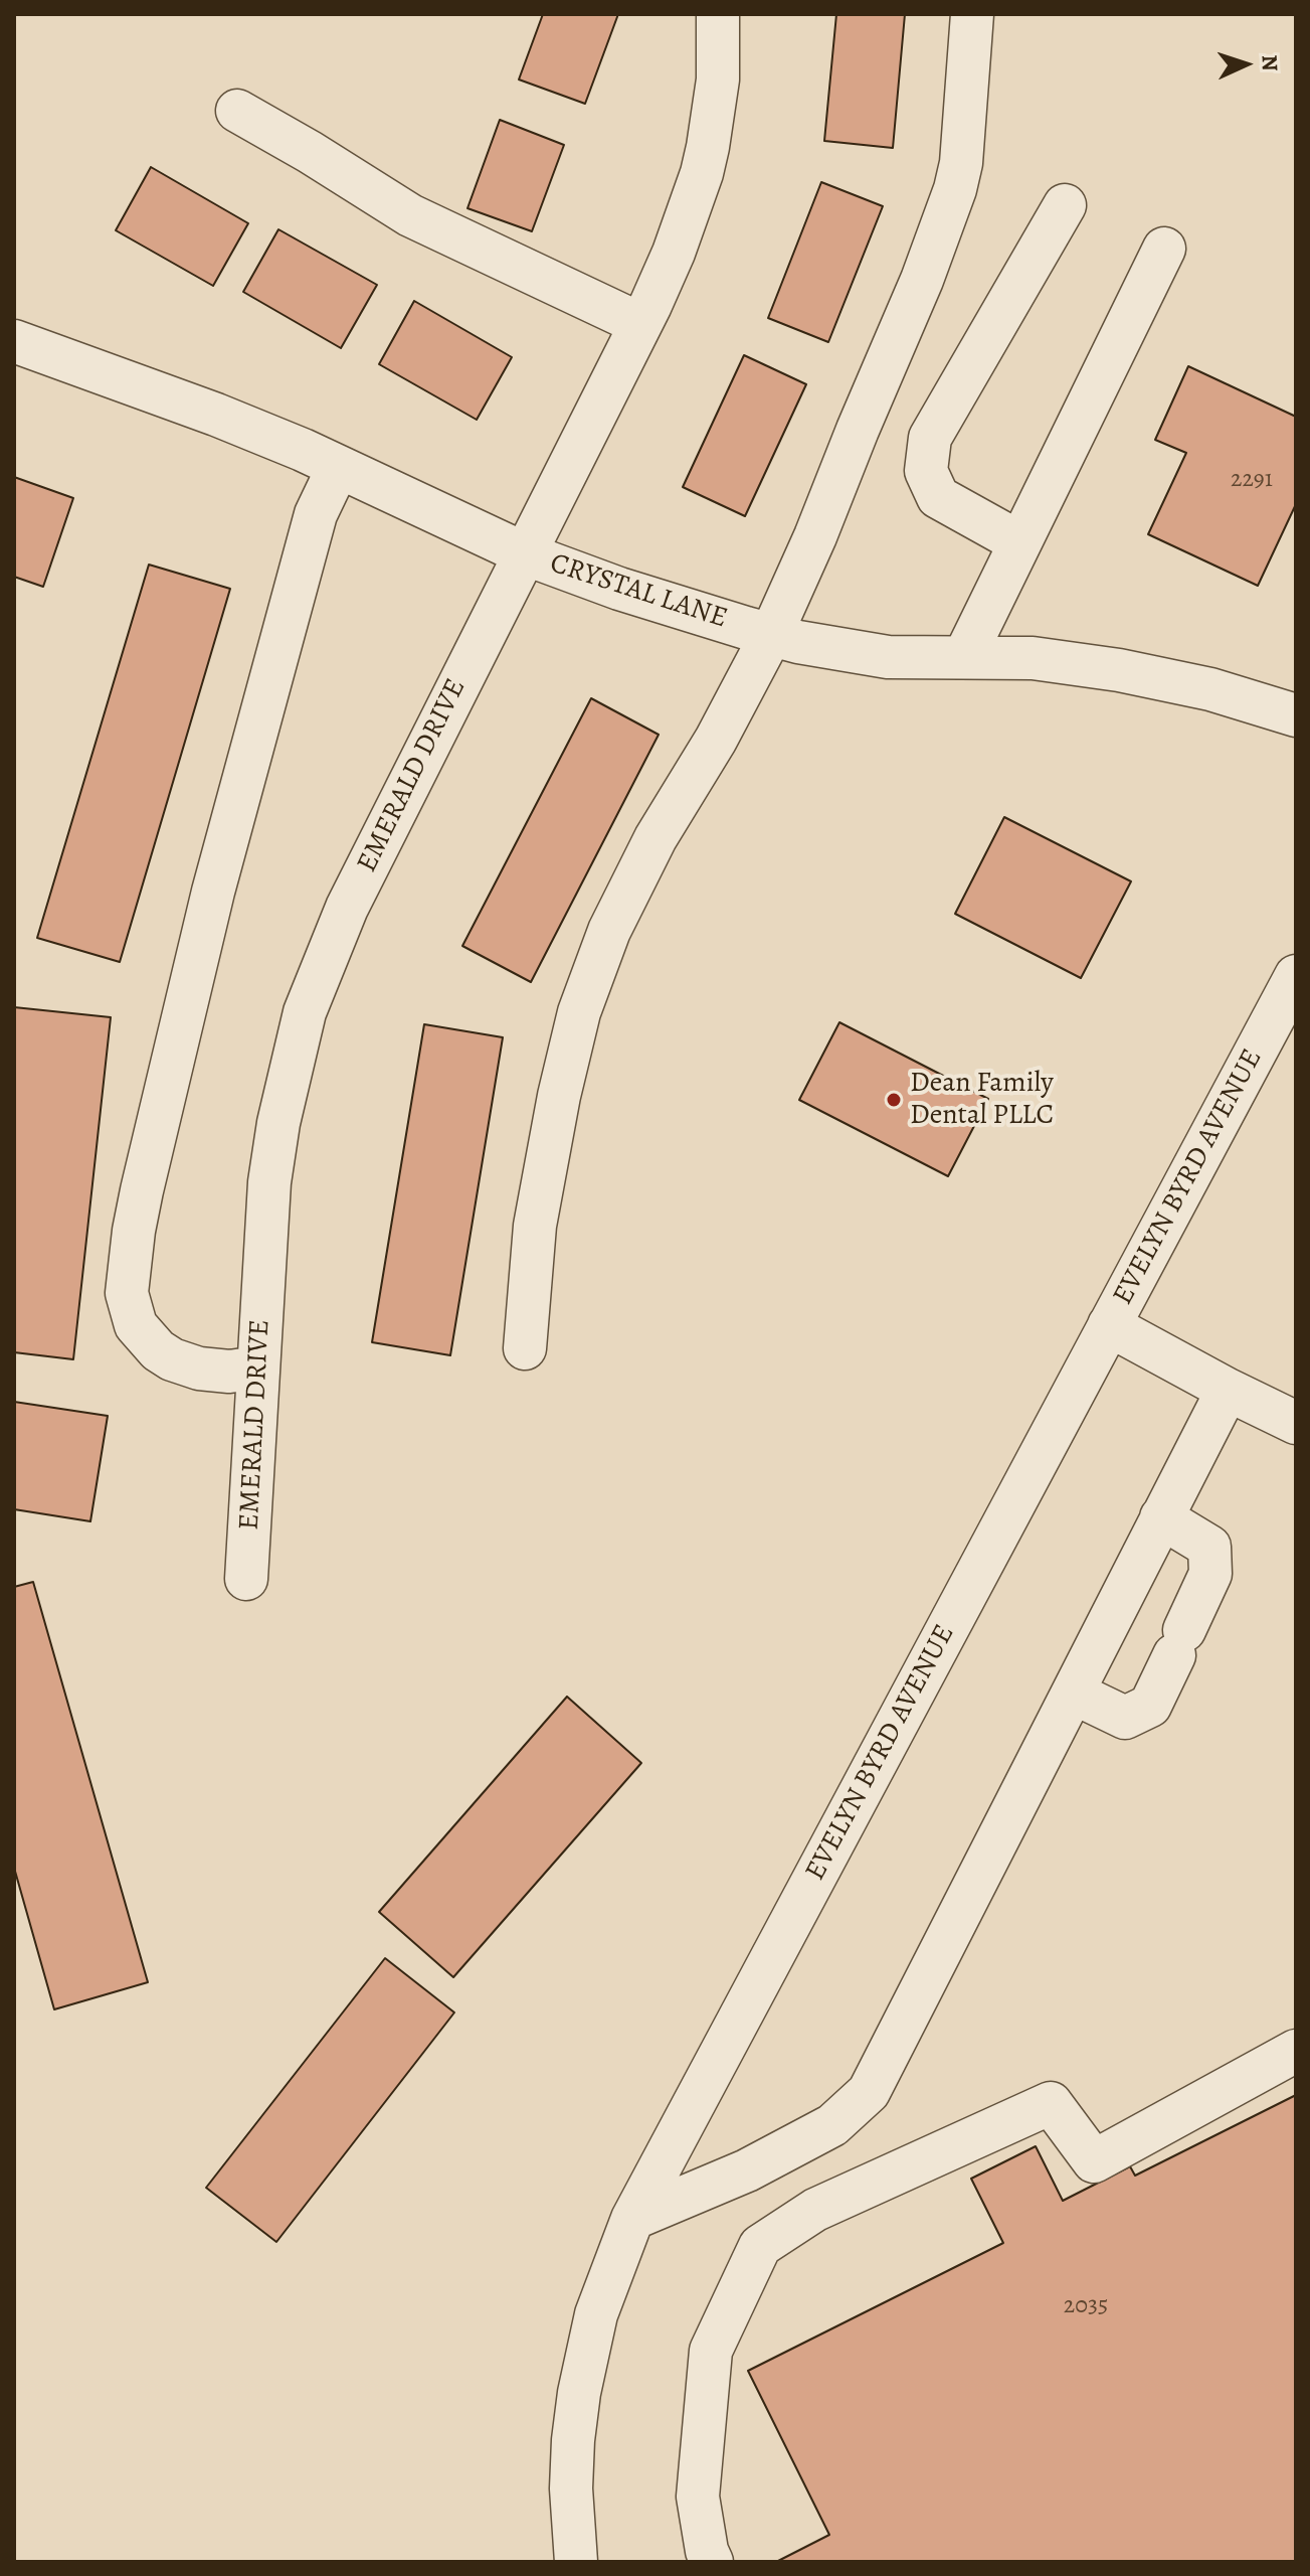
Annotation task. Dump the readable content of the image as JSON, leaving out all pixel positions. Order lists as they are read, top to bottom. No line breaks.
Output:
{"streets":{"street":["CRYSTAL LANE","EMERALD DRIVE","EVELYN BYRD AVENUE"]},"crossings":[["CRYSTAL LANE","EMERALD DRIVE"]],"places":["Dean Family Dental PLLC"],"house_numbers":["2291","2035"],"north":"right"}
